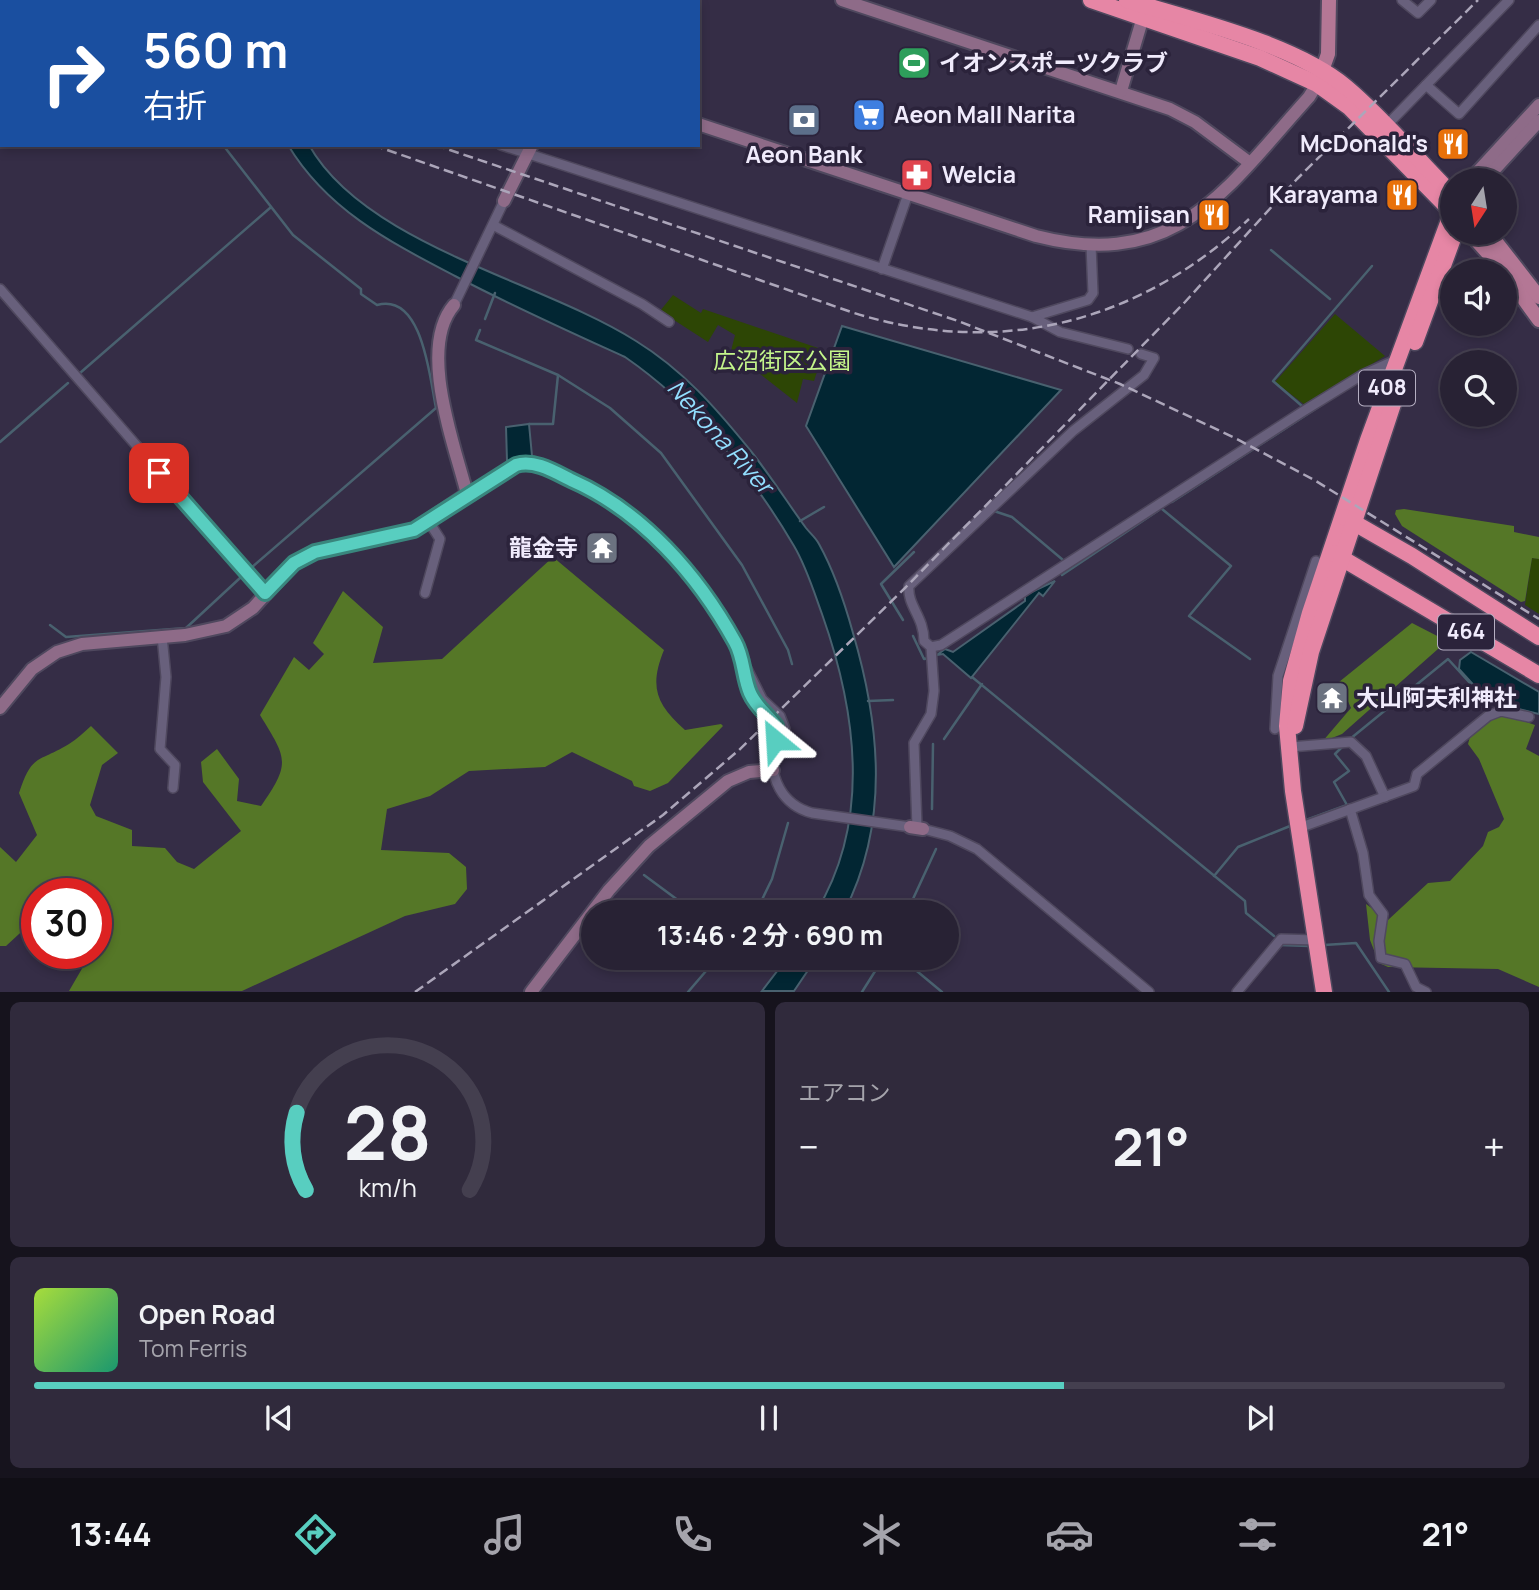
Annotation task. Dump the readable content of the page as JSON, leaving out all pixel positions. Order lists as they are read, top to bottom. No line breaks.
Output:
{"streets":{"highway":["408","464"]},"crossings":[["408","464"]],"water":["Nekona River"],"parks":["広沼街区公園"],"places":{"sports":["イオンスポーツクラブ"],"supermarket":["Aeon Mall Narita"],"bank":["Aeon Bank"],"restaurant":["McDonald's","Karayama","Ramjisan"],"pharmacy":["Welcia"],"temple":["龍金寺","大山阿夫利神社"]},"north":"bottom","page":{"turn":["560 m","右折"],"limit":"30","trip":"13:46 · 2 分 · 690 m","tile":"エアコン","heat":["−","21°","+"],"song":["Open Road","Tom Ferris"],"tabs":["13:44","21°"],"gauge":["28","km/h"]}}
